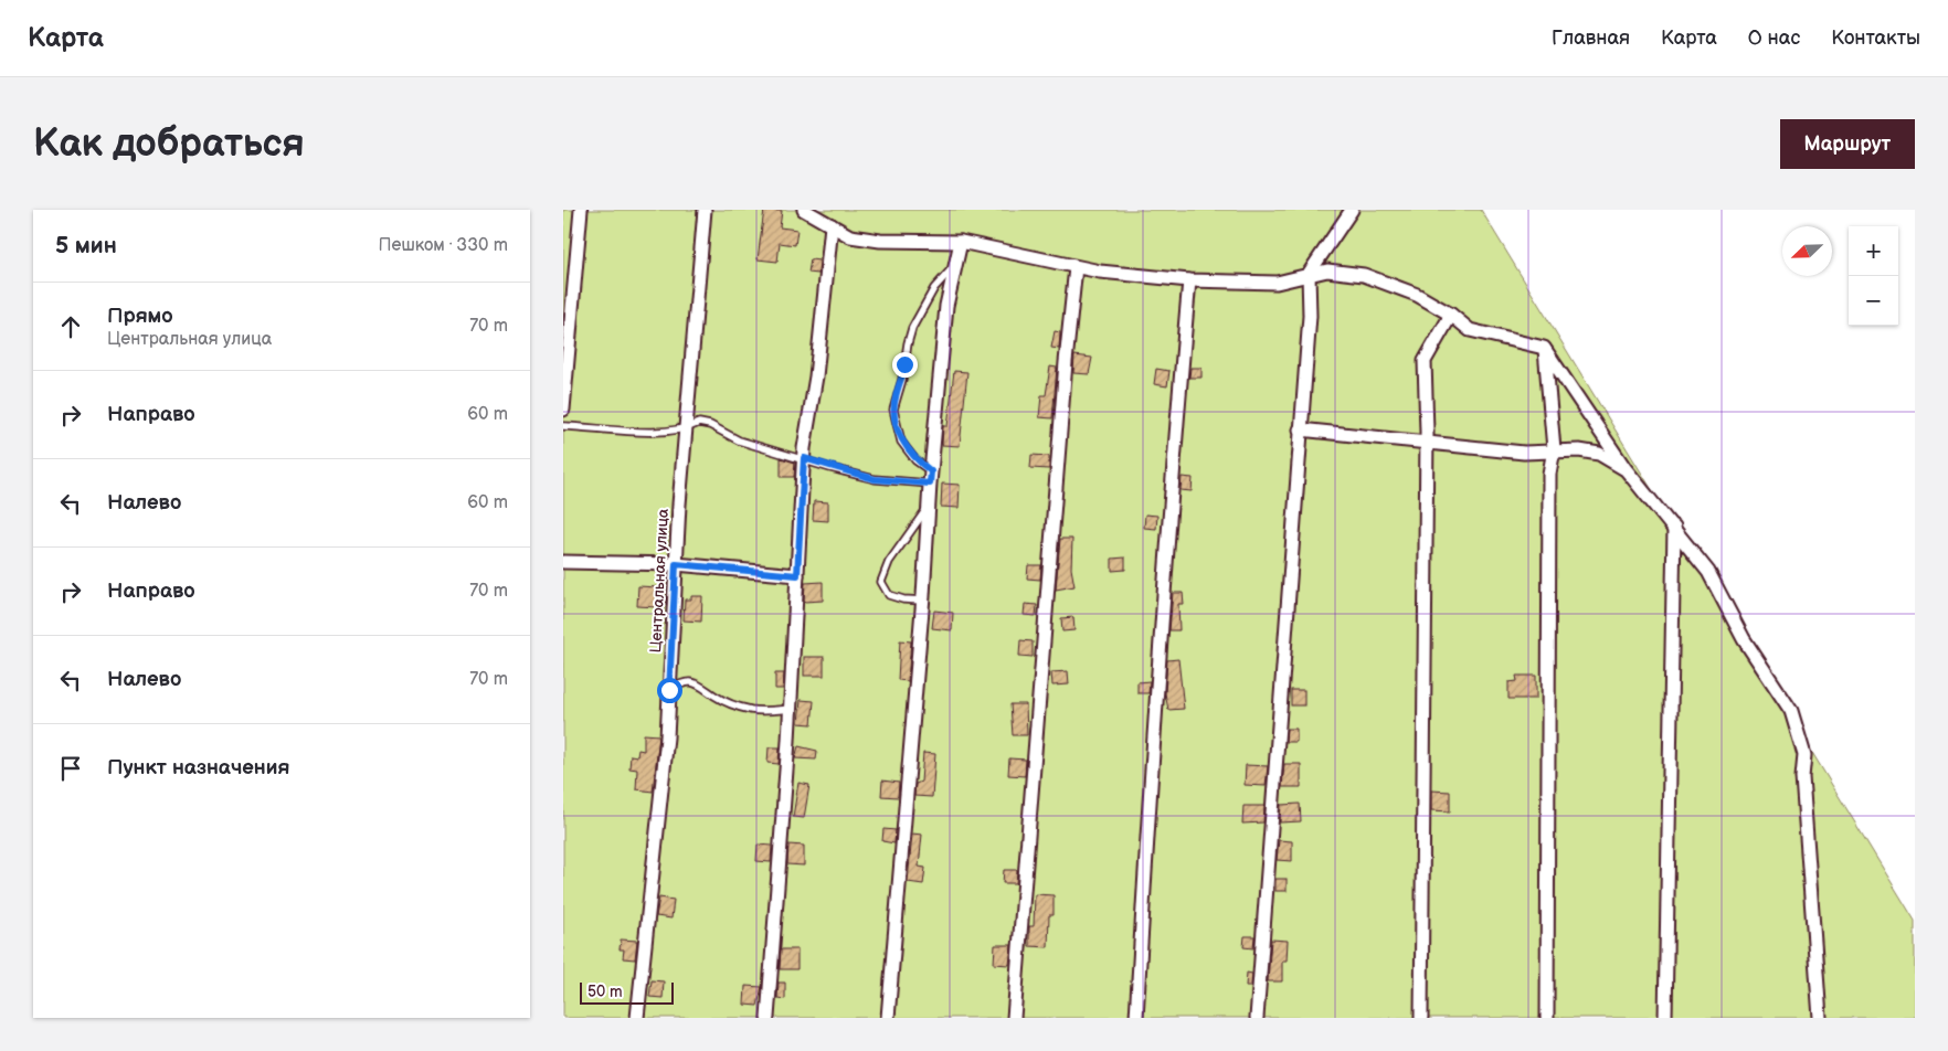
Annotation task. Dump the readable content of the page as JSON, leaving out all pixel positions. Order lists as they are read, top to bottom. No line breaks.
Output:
{"streets":{"street":["Центральная улица"]},"scale_bar":"50 m","north":"bottom left","page":{"header":"Карта","nav":["Главная","Карта","О нас","Контакты"],"buttons":"Маршрут","title":"Как добраться","heading":["5 мин","Пешком · 330 m"],"map_buttons":["+","−"],"list":[["Прямо","Центральная улица","70 m"],["Направо","60 m"],["Налево","60 m"],["Направо","70 m"],["Налево","70 m"],"Пункт назначения"],"scale":"50 m"}}
